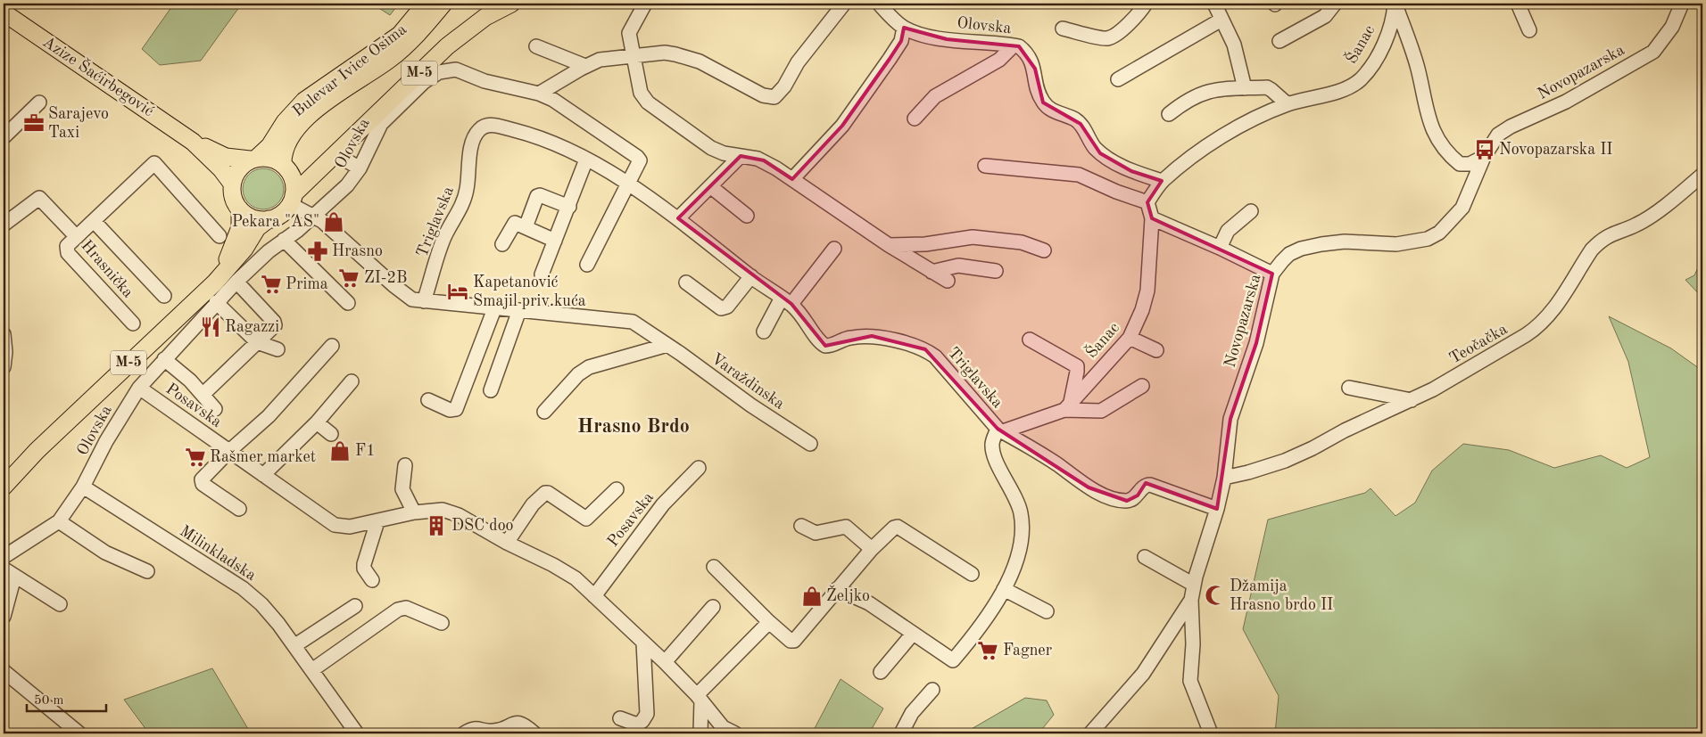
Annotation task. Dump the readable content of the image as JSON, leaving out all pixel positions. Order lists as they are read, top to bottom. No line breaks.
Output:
{"streets":{"main road":["Bulevar Ivice Osima","M-5","Azize Šaćirbegović"],"street":["Olovska","Šanac","Novopazarska","Triglavska","Hrasnička","Teočačka","Varaždinska","Posavska","Milinkladska"]},"crossings":[["Olovska","Šanac"],["Olovska","Triglavska"],["Olovska","Posavska"],["Olovska","Milinkladska"],["Šanac","Novopazarska"],["Šanac","Triglavska"],["Bulevar Ivice Osima","M-5"],["Bulevar Ivice Osima","Azize Šaćirbegović"],["Novopazarska","Triglavska"],["Novopazarska","Teočačka"],["M-5","Azize Šaćirbegović"],["Triglavska","Varaždinska"]],"districts":["Hrasno Brdo"],"places":{"office":["Sarajevo Taxi"],"bus stop":["Novopazarska II"],"shop":["Pekara \"AS\"","F1","Željko"],"pharmacy":["Hrasno"],"supermarket":["ZI-2B","Prima","Rašmer market","Fagner"],"hotel":["Kapetanović Smajil priv.kuća"],"restaurant":["Ragazzi"],"building":["DSC doo"],"mosque":["Džamija Hrasno brdo II"]},"scale_bar":"50 m"}
